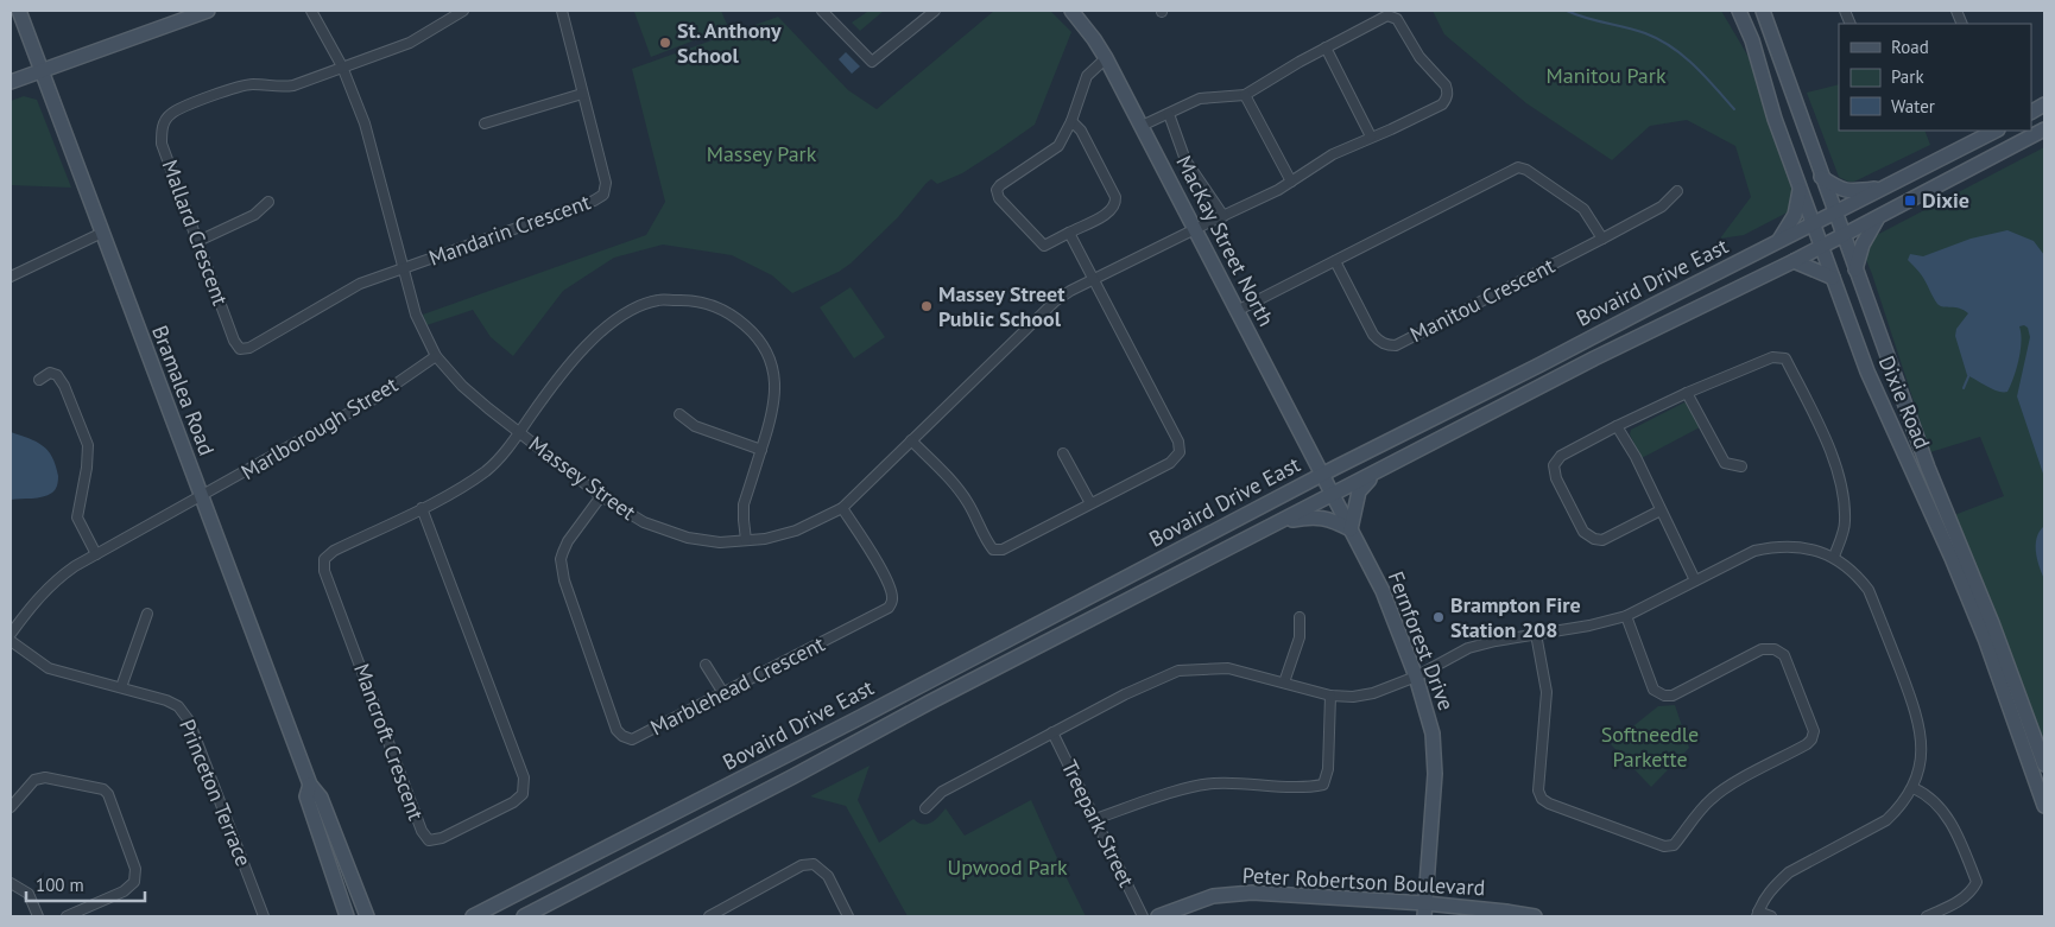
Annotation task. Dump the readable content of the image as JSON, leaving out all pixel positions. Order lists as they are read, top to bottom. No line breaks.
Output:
{"streets":{"main road":["MacKay Street North","Bovaird Drive East","Bramalea Road","Dixie Road","Fernforest Drive","Peter Robertson Boulevard"],"street":["Mandarin Crescent","Mallard Crescent","Manitou Crescent","Marlborough Street","Massey Street","Marblehead Crescent","Mancroft Crescent","Princeton Terrace","Treepark Street"]},"crossings":[["Mandarin Crescent","Mallard Crescent"],["Mandarin Crescent","Massey Street"],["Mallard Crescent","Massey Street"],["MacKay Street North","Bovaird Drive East"],["MacKay Street North","Massey Street"],["MacKay Street North","Fernforest Drive"],["Bovaird Drive East","Dixie Road"],["Bovaird Drive East","Fernforest Drive"],["Bramalea Road","Marlborough Street"],["Marlborough Street","Massey Street"],["Massey Street","Marblehead Crescent"],["Massey Street","Mancroft Crescent"],["Fernforest Drive","Peter Robertson Boulevard"]],"parks":["Manitou Park","Massey Park","Softneedle Parkette","Upwood Park"],"places":{"other":["St. Anthony School","Massey Street Public School","Brampton Fire Station 208"],"transit":["Dixie"]},"legend":["Road","Park","Water"],"scale_bar":"100 m"}
